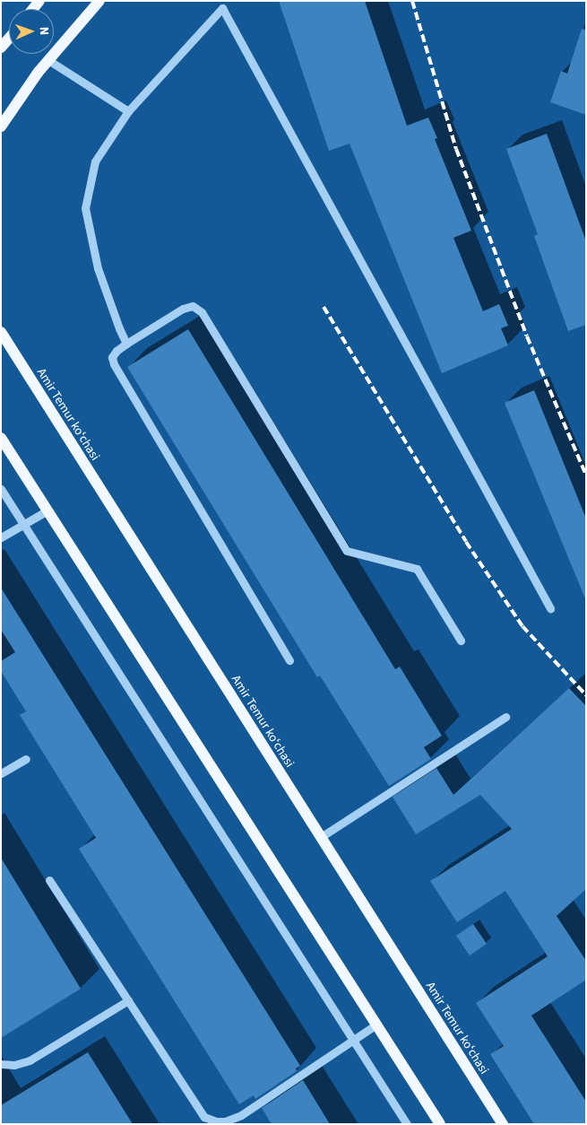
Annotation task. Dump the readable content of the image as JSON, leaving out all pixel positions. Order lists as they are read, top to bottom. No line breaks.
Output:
{"streets":{"main road":["Amir Temur koʻchasi"]},"north":"right"}
